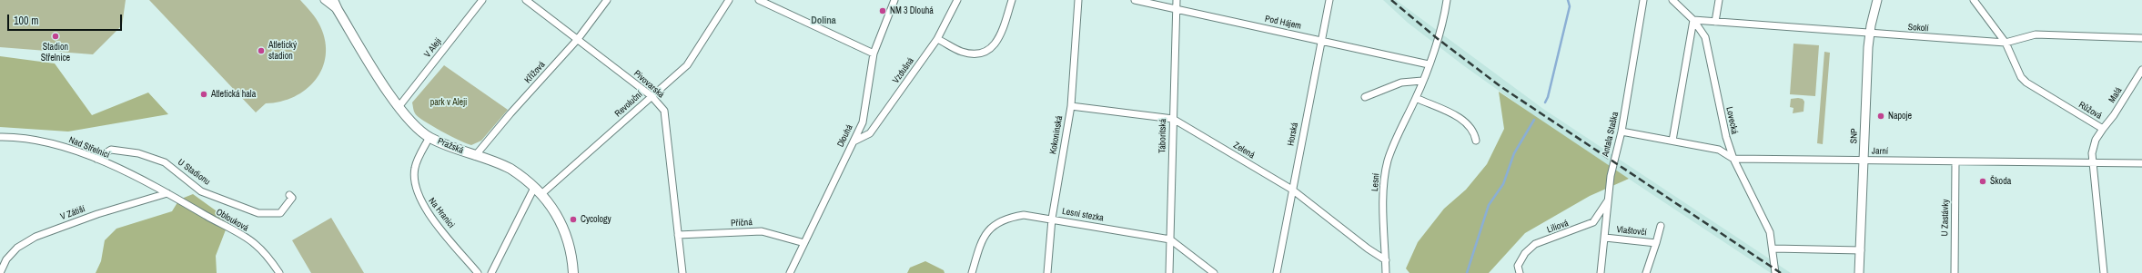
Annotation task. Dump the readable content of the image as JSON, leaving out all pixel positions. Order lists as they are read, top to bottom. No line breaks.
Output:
{"streets":{"main road":["Pražská"],"street":["Pod Hájem","Sokolí","V Aleji","Vzdušná","Křížová","Pivovarská","Malá","Revoluční","Růžová","Lovecká","Horská","Antala Staška","Kokonínská","Dlouhá","Táboritská","SNP","Nad Střelnicí","Zelená","Jarní","U Stadionu","Lesní","V Zátiší","Na Hranici","Lesní stezka","U Zastávky","Oblouková","Příčná","Liliová","Vlaštovčí"]},"crossings":[["Pod Hájem","Horská"],["Pod Hájem","Táboritská"],["Pod Hájem","Lesní"],["Sokolí","Růžová"],["Sokolí","Lovecká"],["Sokolí","SNP"],["V Aleji","Pražská"],["Vzdušná","Dlouhá"],["Křížová","Pivovarská"],["Křížová","Pražská"],["Pivovarská","Revoluční"],["Pivovarská","Příčná"],["Malá","Růžová"],["Revoluční","Pražská"],["Růžová","Jarní"],["Lovecká","Jarní"],["Horská","Zelená"],["Antala Staška","Jarní"],["Antala Staška","Liliová"],["Antala Staška","Vlaštovčí"],["Kokonínská","Zelená"],["Kokonínská","Lesní stezka"],["Dlouhá","Příčná"],["Táboritská","Zelená"],["Táboritská","Lesní stezka"],["SNP","Jarní"],["Pražská","Na Hranici"],["Nad Střelnicí","U Stadionu"],["Nad Střelnicí","V Zátiší"],["Nad Střelnicí","Oblouková"],["Zelená","Lesní"],["Jarní","U Zastávky"],["V Zátiší","Oblouková"]],"districts":["Dolina"],"parks":["park v Aleji"],"places":["NM 3 Dlouhá","Stadion Střelnice","Atletický stadion","Atletická hala","Napoje","Škoda","Cycology"],"scale_bar":"100 m"}
